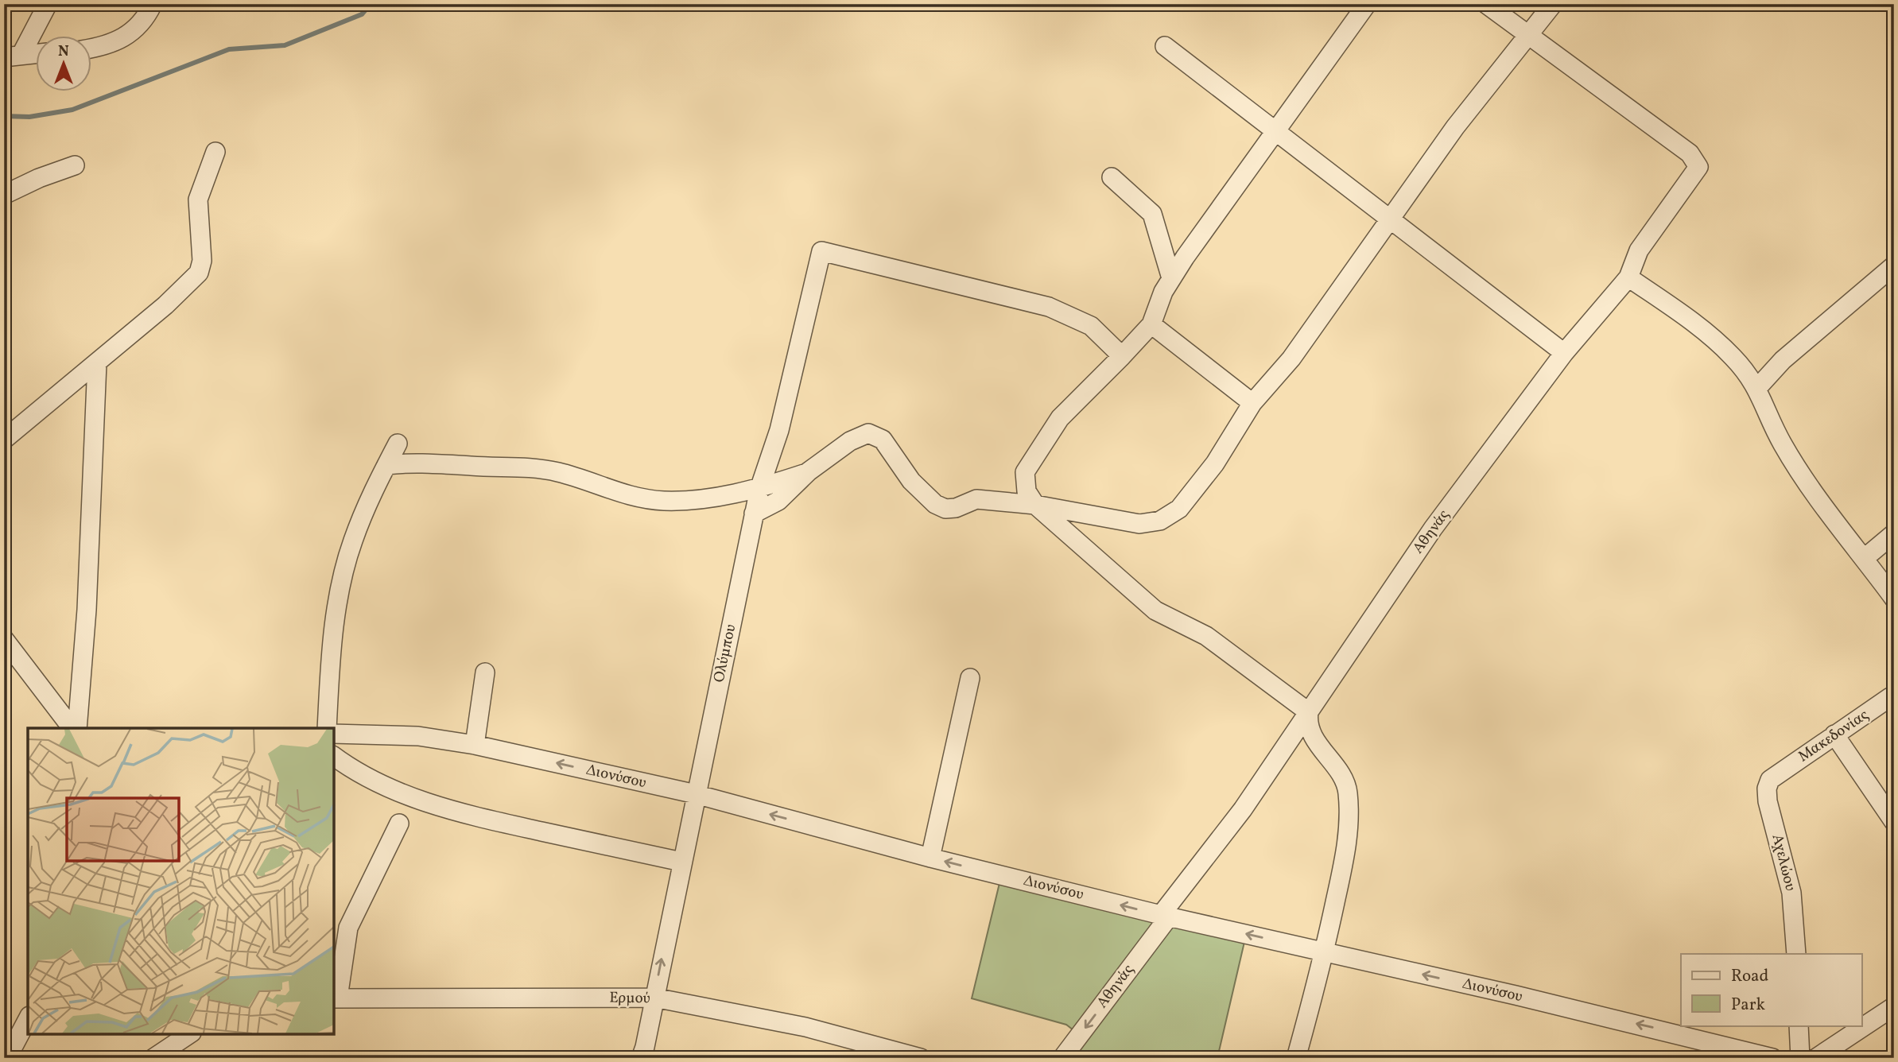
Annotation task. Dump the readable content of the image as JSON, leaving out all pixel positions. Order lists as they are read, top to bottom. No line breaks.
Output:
{"streets":{"street":["Αθηνάς","Ολύμπου","Μακεδονίας","Διονύσου","Αχελώου","Ερμού"]},"crossings":[["Αθηνάς","Διονύσου"],["Ολύμπου","Διονύσου"],["Ολύμπου","Ερμού"],["Μακεδονίας","Αχελώου"]],"one_way":["Διονύσου"],"legend":["Road","Park"],"north":"top"}
